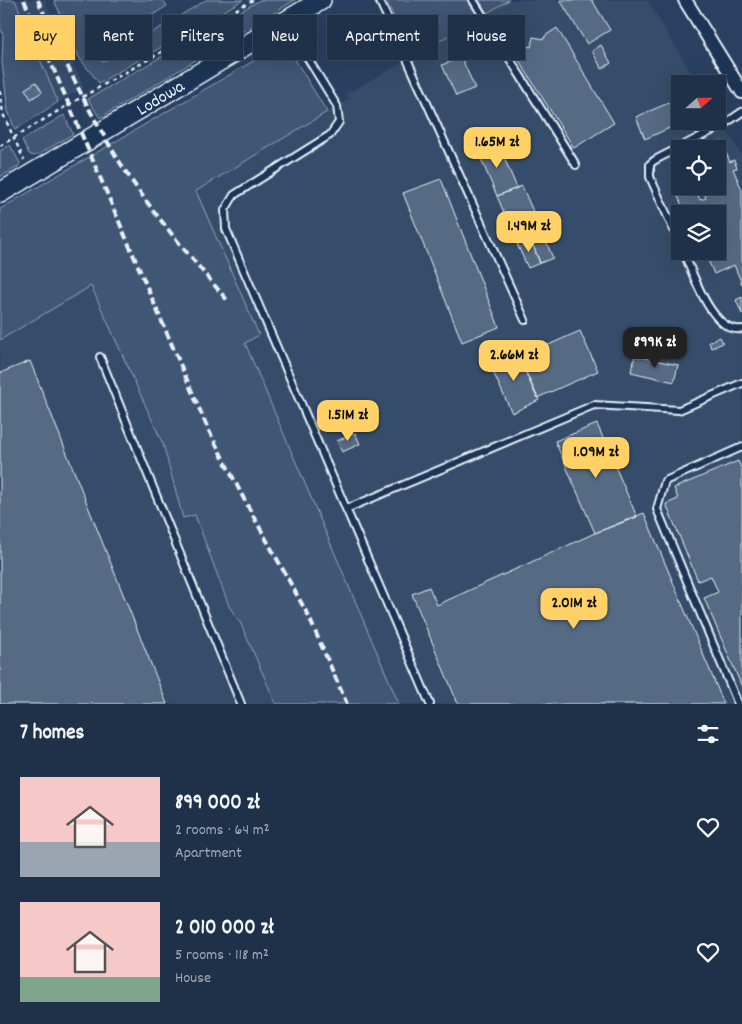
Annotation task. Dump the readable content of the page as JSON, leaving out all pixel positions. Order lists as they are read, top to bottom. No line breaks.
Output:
{"streets":{"street":["Lodowa"]},"north":"right","page":{"chip":["Buy","Rent","Filters","New","Apartment","House"],"price":["1.65M zł","1.49M zł","899K zł","2.66M zł","1.51M zł","1.09M zł","2.01M zł"],"heading":"7 homes","list":[{"name":"899 000 zł","note":"2 rooms · 64 m² · Apartment"},{"name":"2 010 000 zł","note":"5 rooms · 118 m² · House"}]}}
